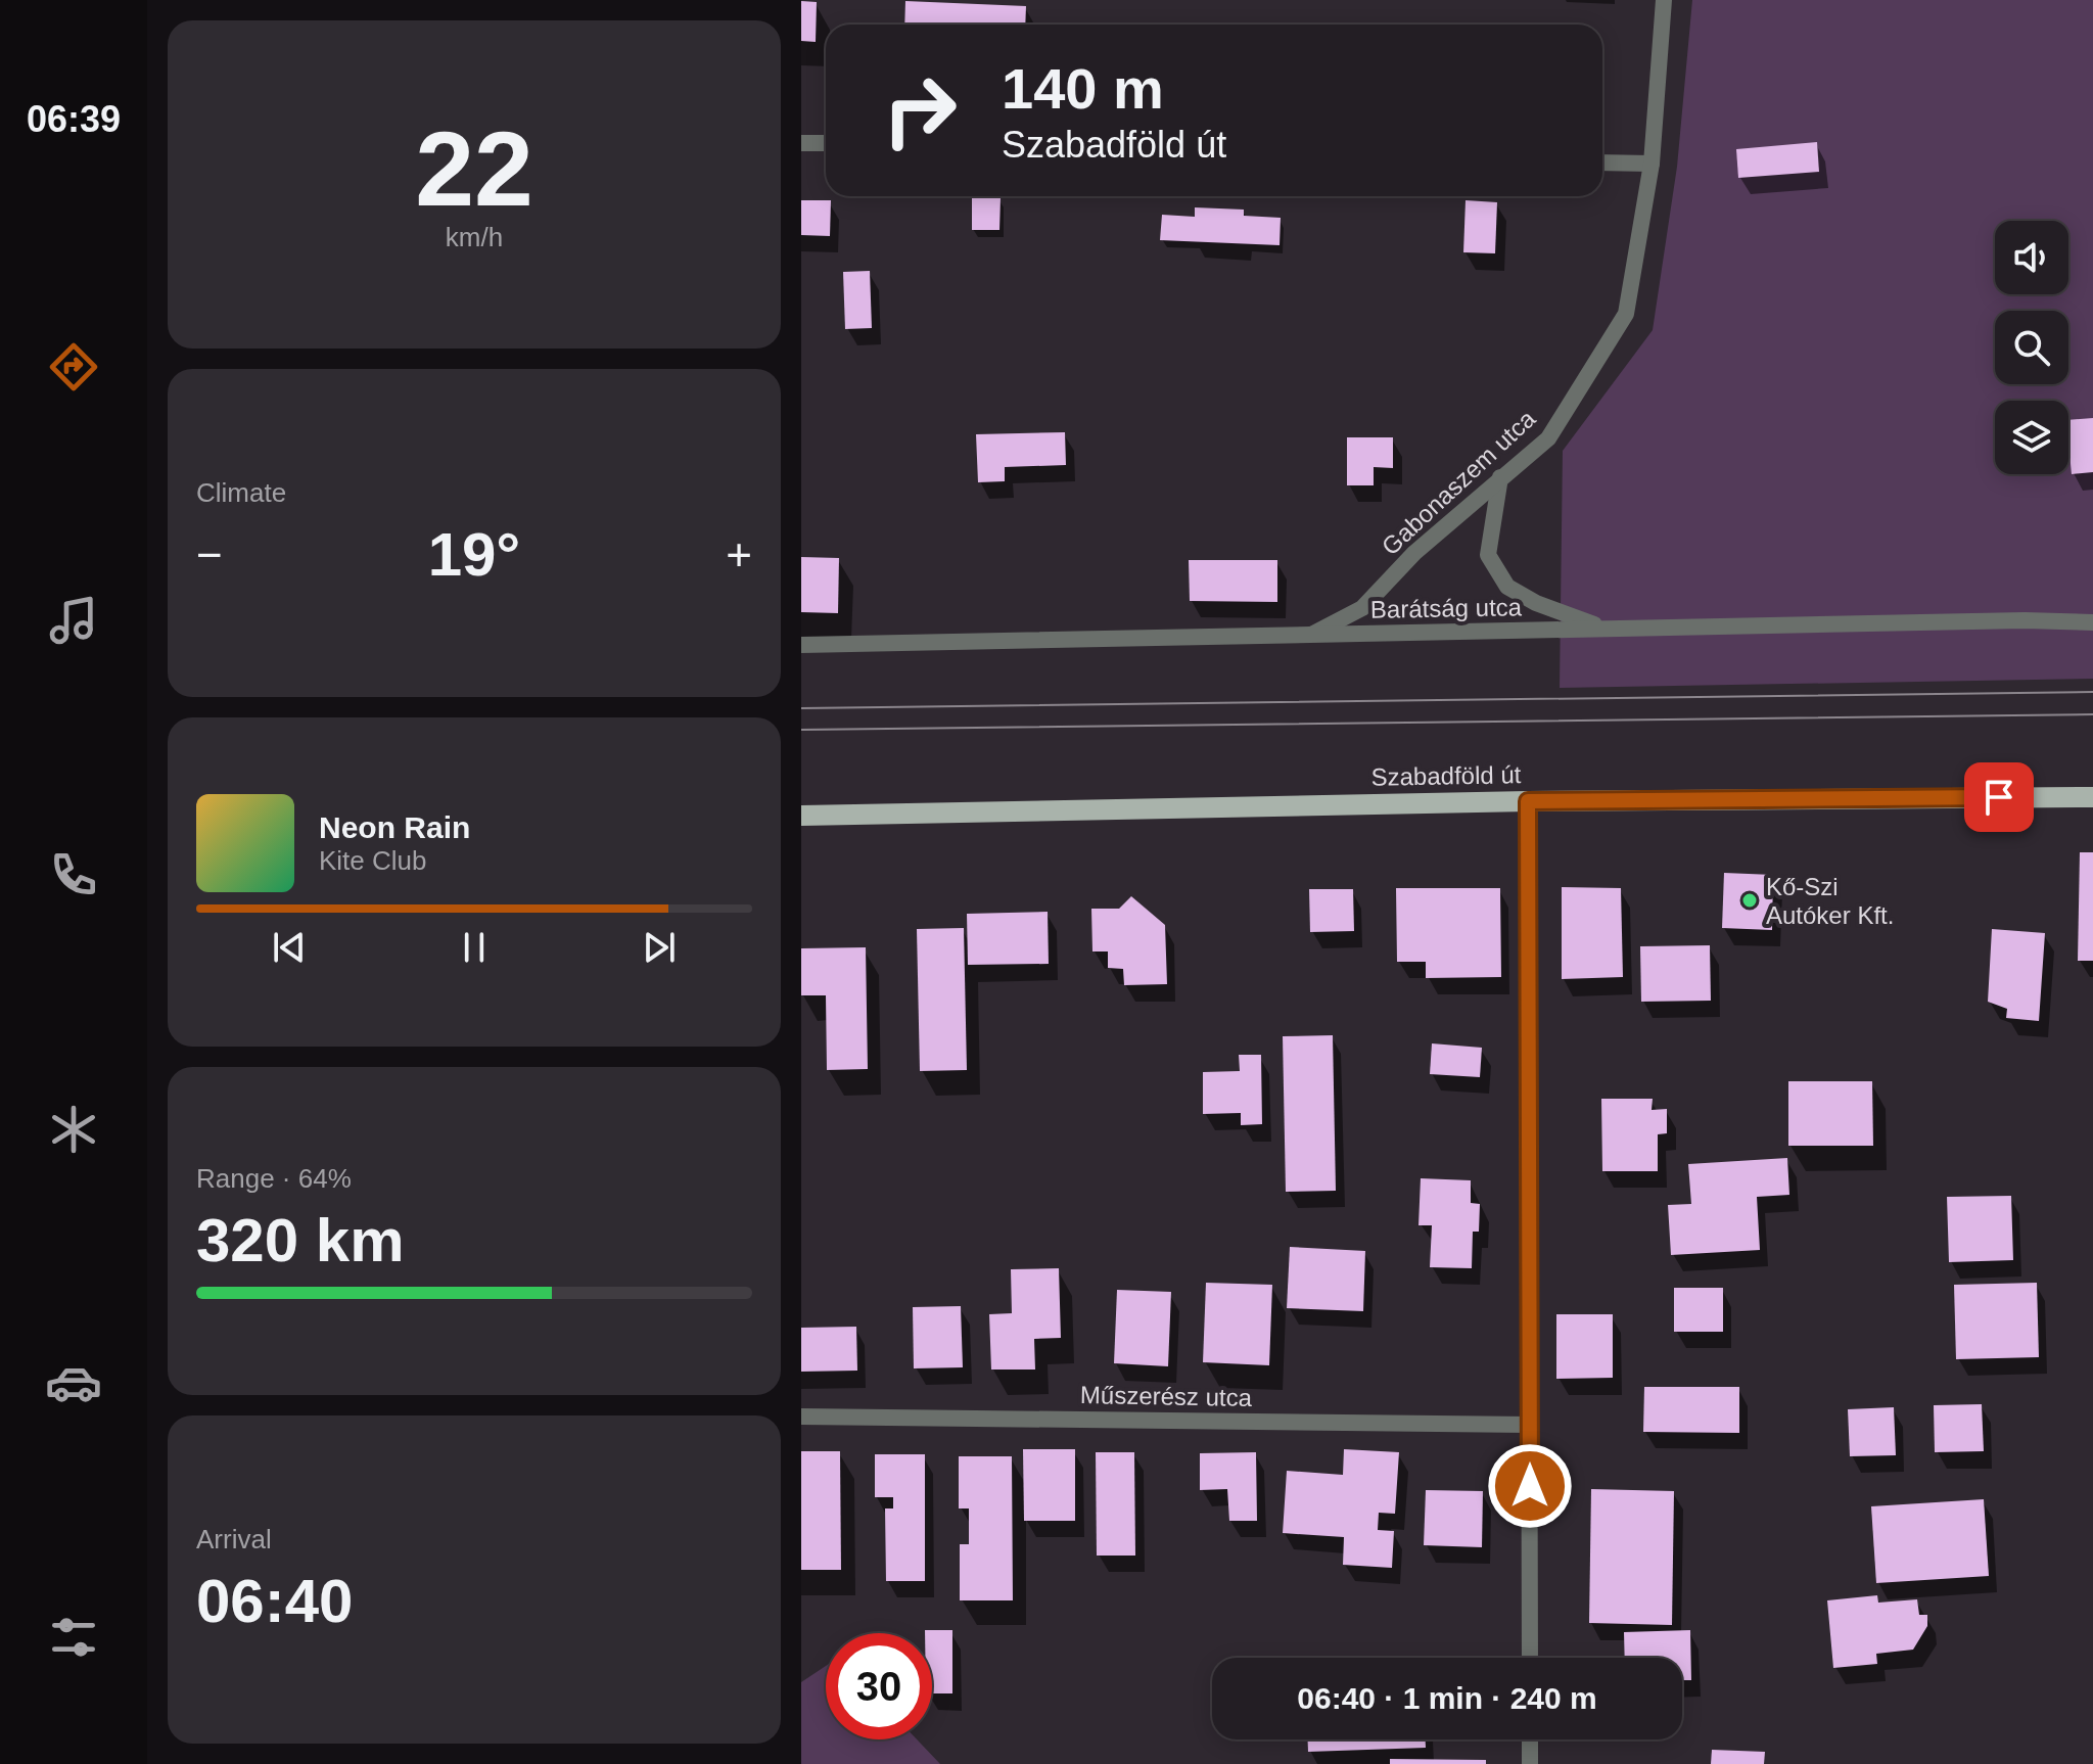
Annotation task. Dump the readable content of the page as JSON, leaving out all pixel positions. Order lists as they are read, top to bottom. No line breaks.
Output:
{"streets":{"main road":["Szabadföld út"],"street":["Gabonaszem utca","Barátság utca","Műszerész utca"]},"crossings":[["Gabonaszem utca","Barátság utca"]],"places":["Kő-Szi Autóker Kft."],"page":{"tabs":"06:39","tile":[["22","km/h"],"Climate",["Range · 64%","320 km"],["Arrival","06:40"]],"turn":["140 m","Szabadföld út"],"heat":["−","19°","+"],"song":["Neon Rain","Kite Club"],"limit":"30","trip":"06:40 · 1 min · 240 m"}}
